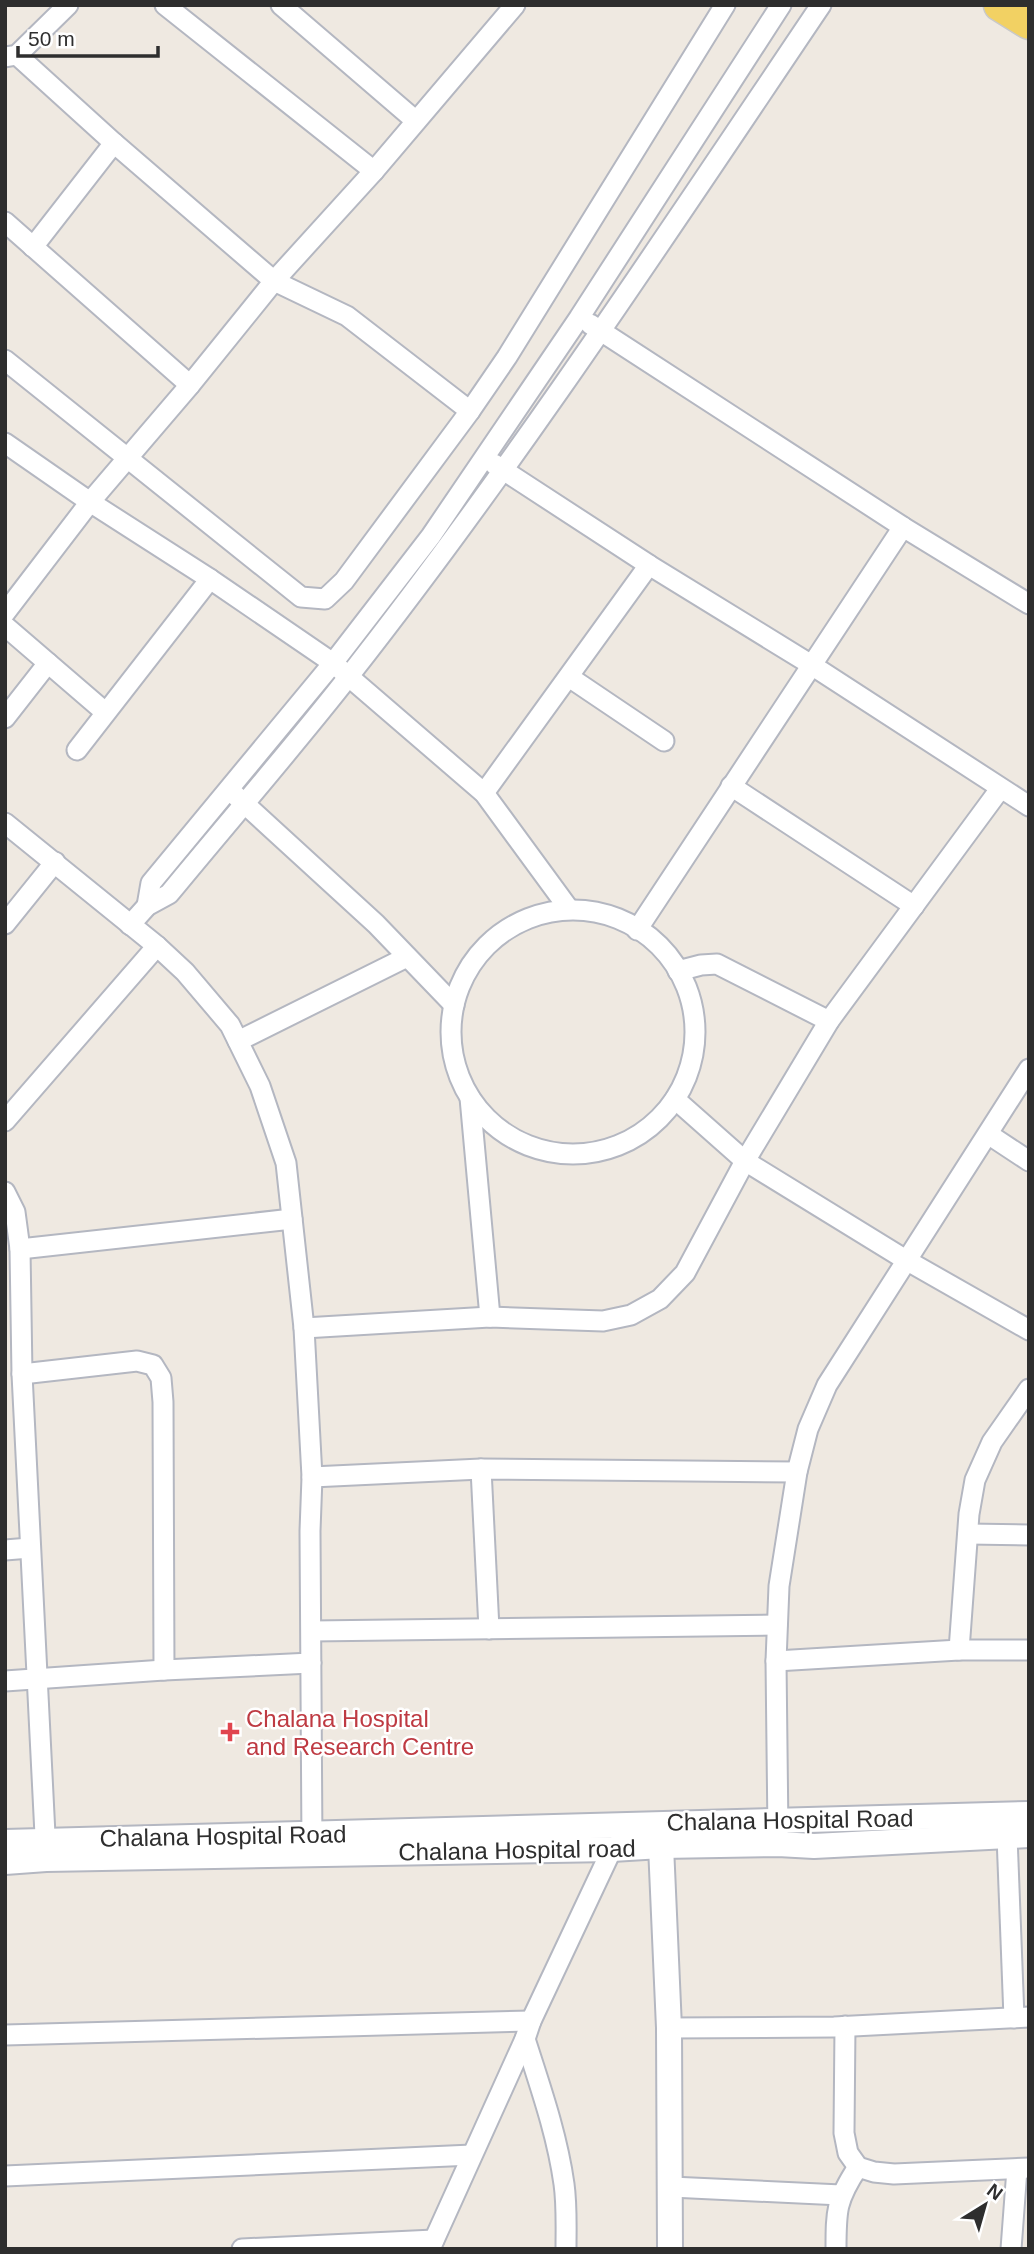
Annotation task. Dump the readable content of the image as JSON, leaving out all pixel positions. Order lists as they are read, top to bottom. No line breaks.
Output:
{"streets":{"street":["Chalana Hospital Road","Chalana Hospital road"]},"crossings":[["Chalana Hospital Road","Chalana Hospital road"]],"places":{"health":["Chalana Hospital and Research Centre"]},"scale_bar":"50 m","north":"top right"}
